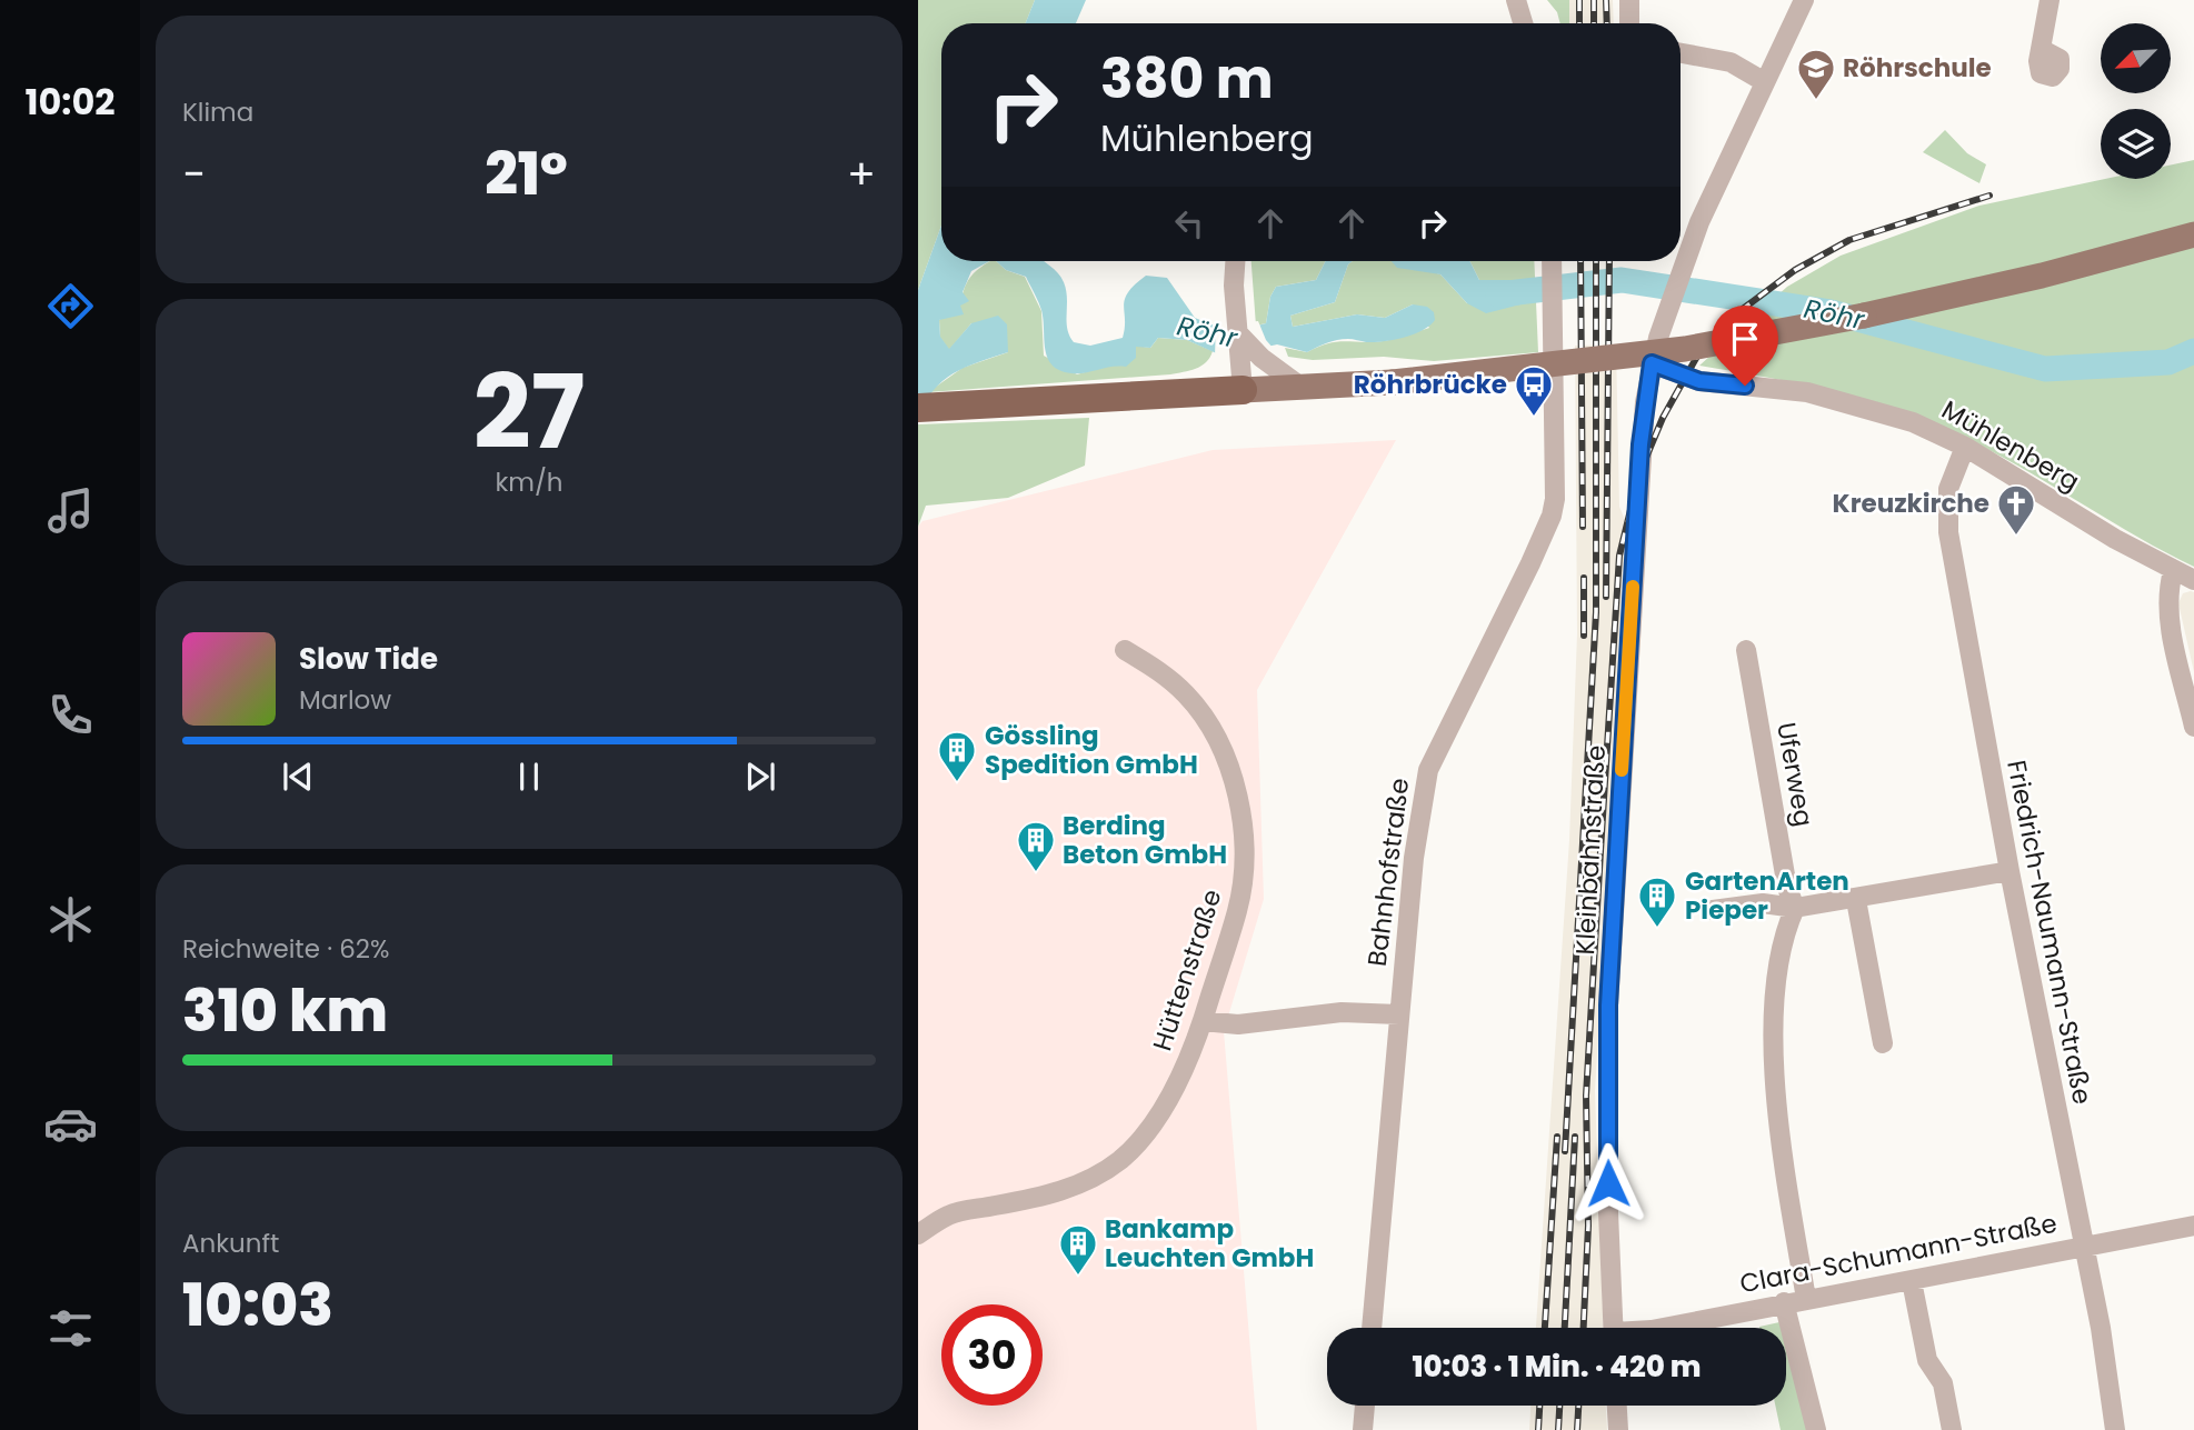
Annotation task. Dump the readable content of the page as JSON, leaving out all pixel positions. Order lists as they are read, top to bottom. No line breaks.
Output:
{"streets":{"street":["Mühlenberg","Uferweg","Kleinbahnstraße","Bahnhofstraße","Friedrich-Naumann-Straße","Hüttenstraße","Clara-Schumann-Straße"]},"crossings":[["Mühlenberg","Kleinbahnstraße"],["Mühlenberg","Friedrich-Naumann-Straße"],["Friedrich-Naumann-Straße","Clara-Schumann-Straße"]],"water":["Röhr"],"places":{"school or university":["Röhrschule"],"bus stop":["Röhrbrücke"],"church":["Kreuzkirche"],"building":["Gössling Spedition GmbH","Berding Beton GmbH","GartenArten Pieper","Bankamp Leuchten GmbH"]},"north":"bottom left","page":{"tabs":"10:02","tile":["Klima",["27","km/h"],["Reichweite · 62%","310 km"],["Ankunft","10:03"]],"turn":["380 m","Mühlenberg"],"heat":["−","21°","+"],"song":["Slow Tide","Marlow"],"limit":"30","trip":"10:03 · 1 Min. · 420 m"}}
